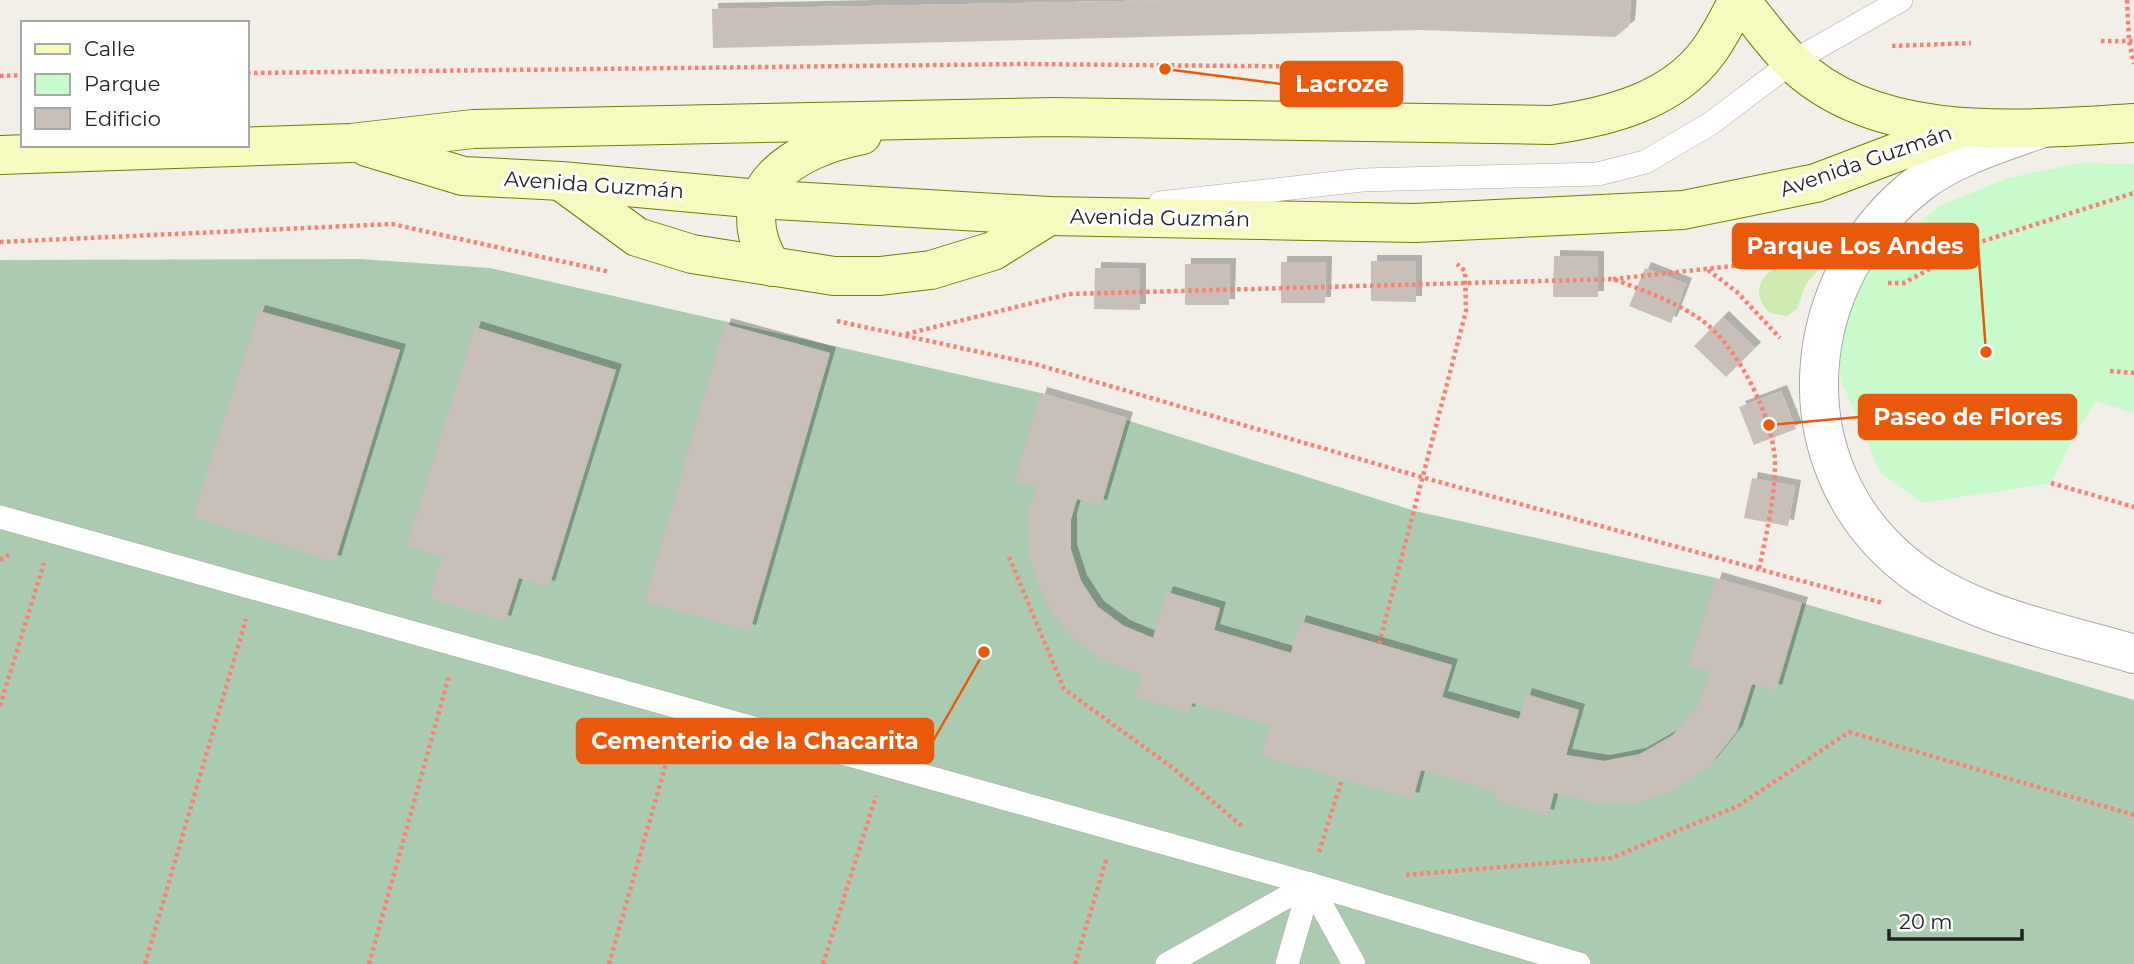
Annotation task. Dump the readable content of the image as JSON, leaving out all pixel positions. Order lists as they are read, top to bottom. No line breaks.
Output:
{"streets":{"main road":["Avenida Guzmán"]},"places":["Lacroze","Parque Los Andes","Paseo de Flores","Cementerio de la Chacarita"],"legend":["Calle","Parque","Edificio"],"scale_bar":"20 m"}
